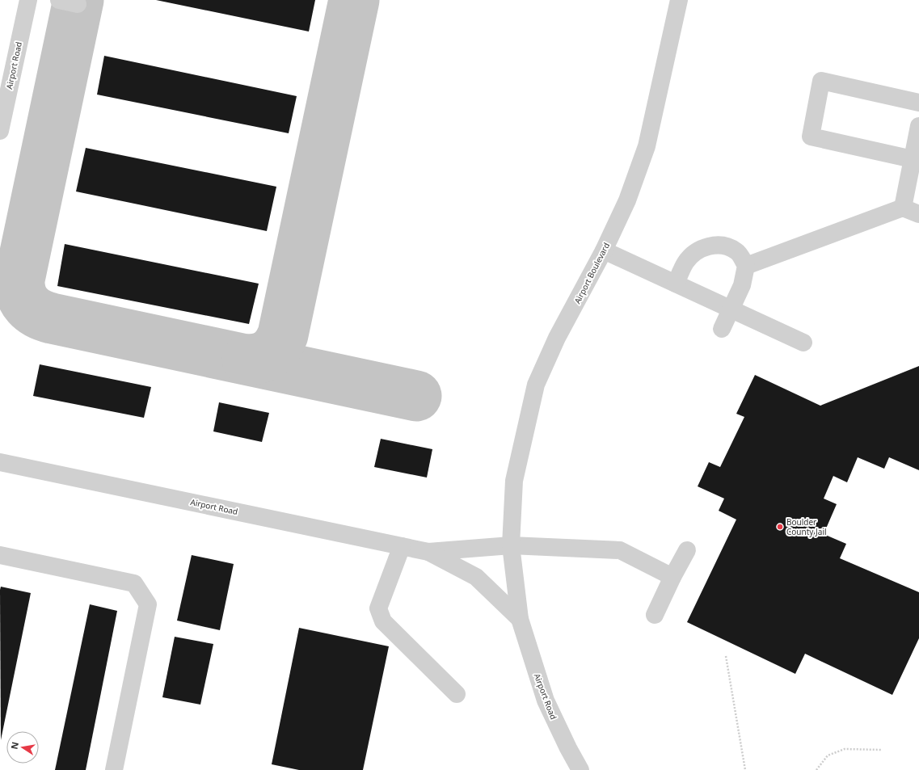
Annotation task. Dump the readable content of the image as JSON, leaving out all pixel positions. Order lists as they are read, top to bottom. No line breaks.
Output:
{"streets":{"street":["Airport Road","Airport Boulevard"]},"crossings":[["Airport Road","Airport Boulevard"]],"places":["Boulder County Jail"],"north":"left"}
